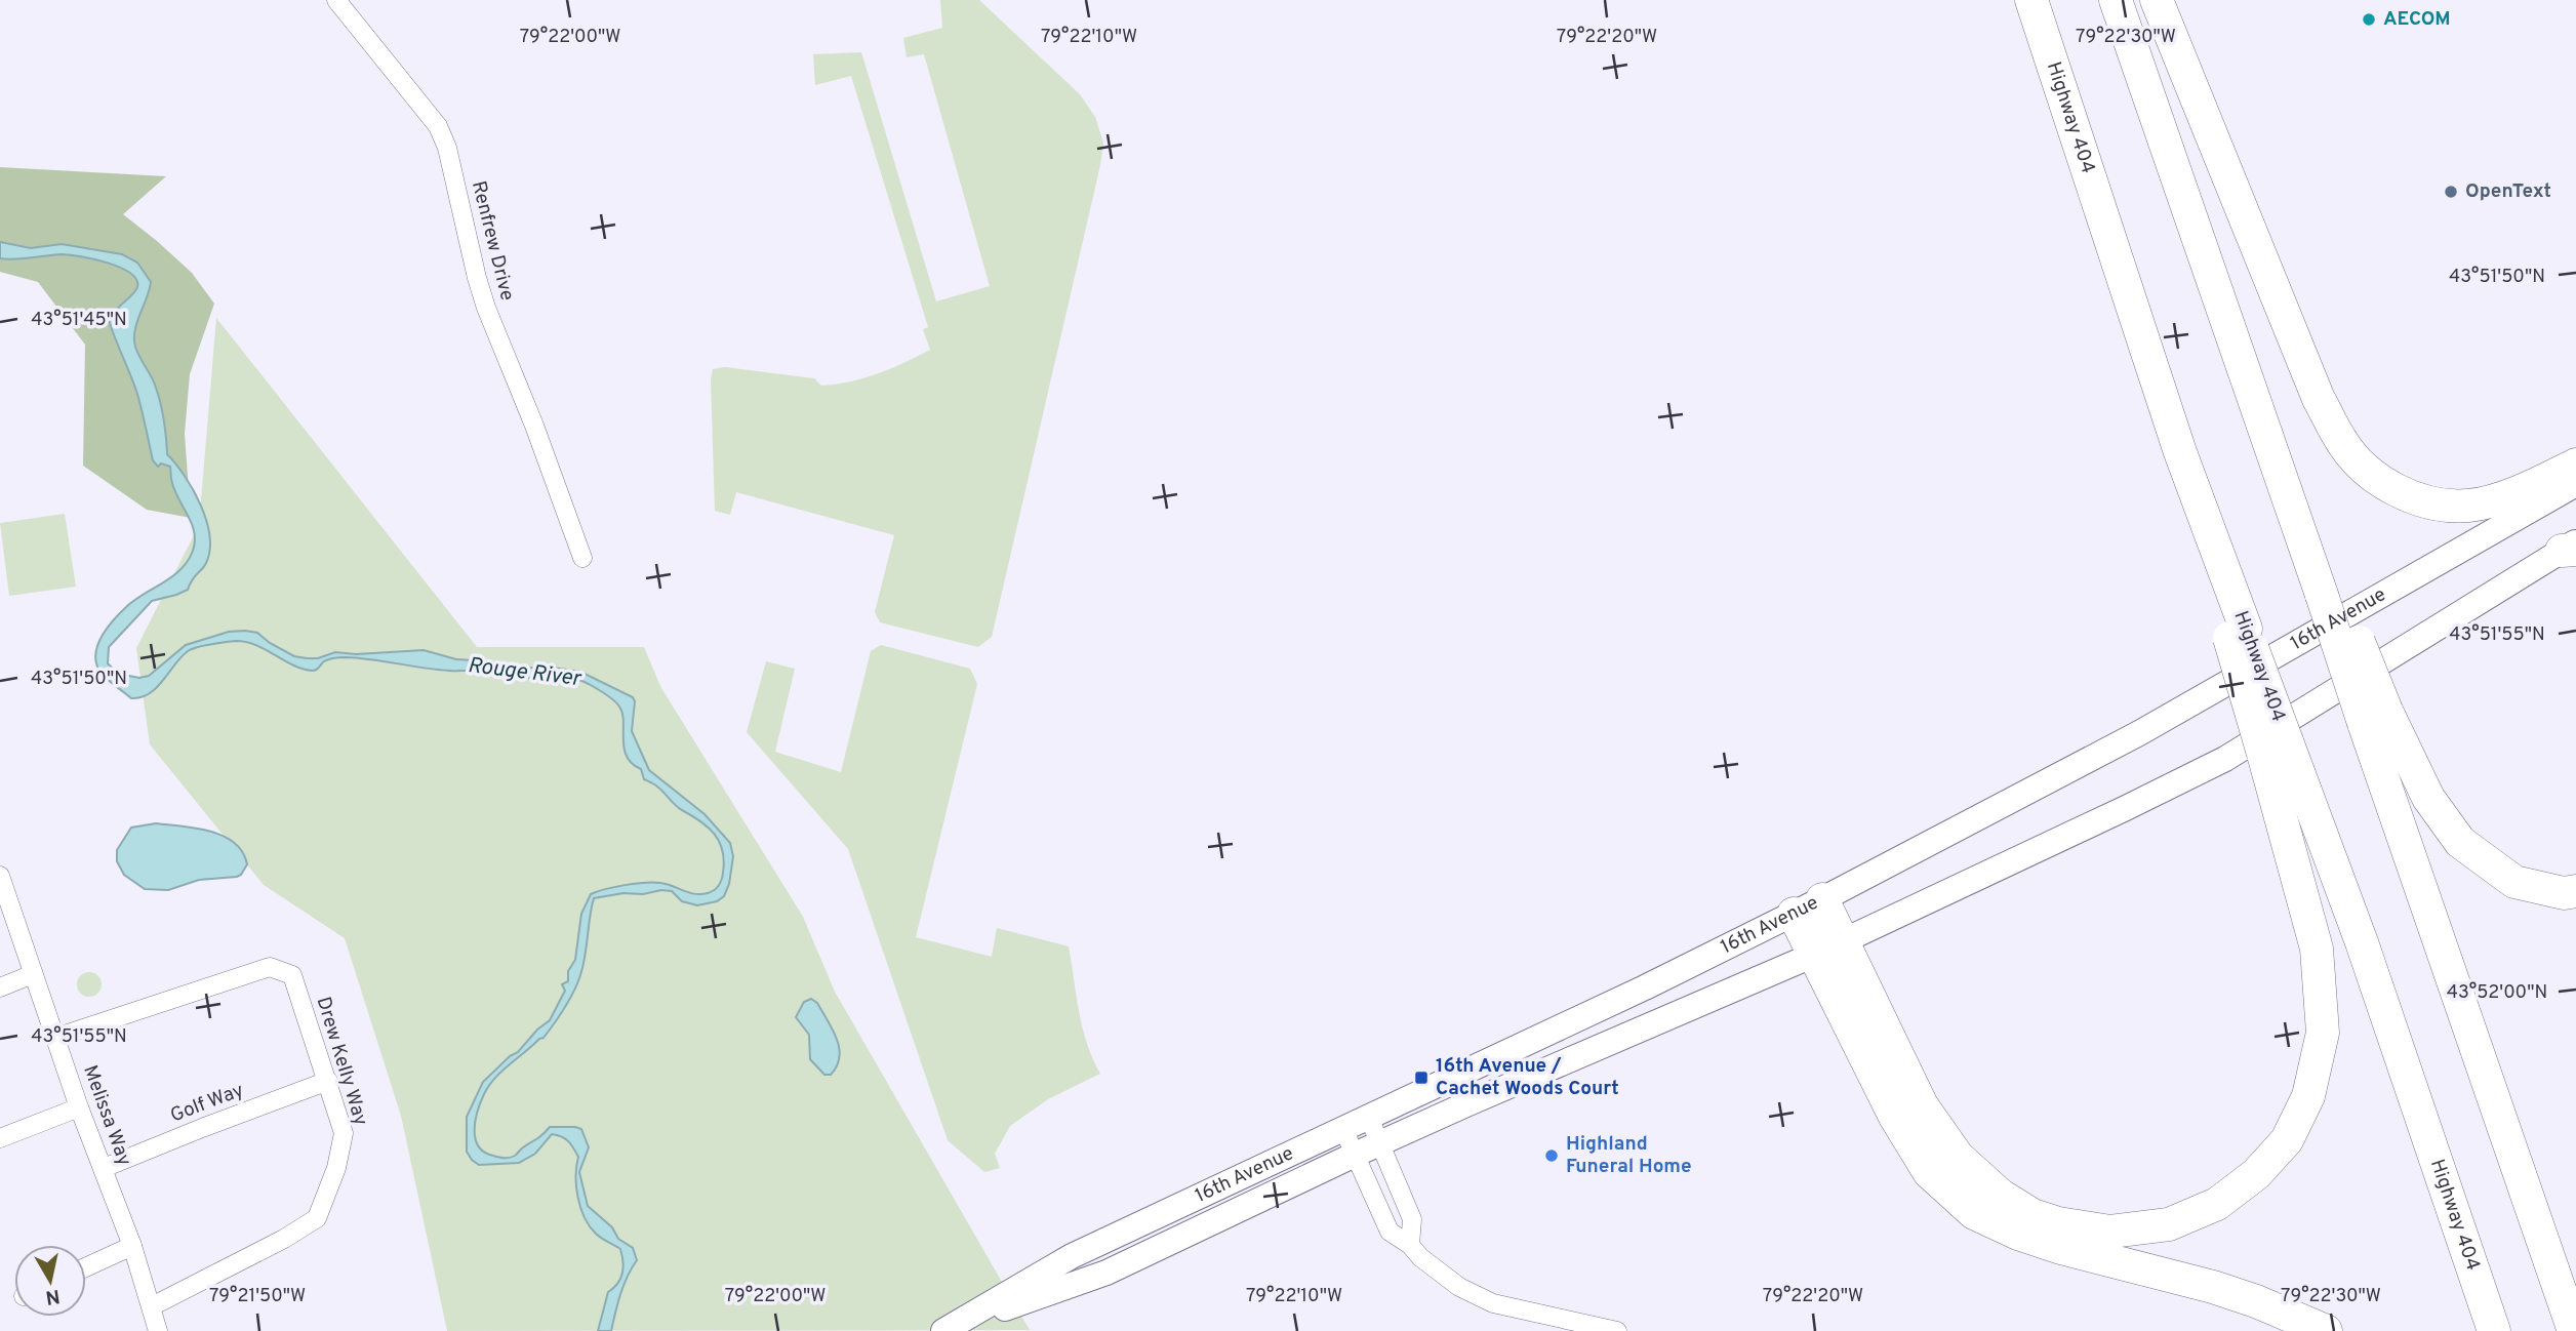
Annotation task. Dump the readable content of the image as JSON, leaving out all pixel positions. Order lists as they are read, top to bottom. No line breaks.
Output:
{"streets":{"highway":["Highway 404"],"main road":["16th Avenue"],"street":["Renfrew Drive","Drew Kelly Way","Golf Way","Melissa Way"]},"crossings":[["Drew Kelly Way","Golf Way"],["Drew Kelly Way","Melissa Way"],["Golf Way","Melissa Way"]],"water":["Rouge River"],"places":{"other":["AECOM","OpenText","Highland Funeral Home"],"transit":["16th Avenue / Cachet Woods Court"]},"north":"bottom","coordinates":["79°22'10\"W","79°22'20\"W","79°22'00\"W","79°22'30\"W","43°51'50\"N","43°51'45\"N","43°51'55\"N","43°52'00\"N","79°21'50\"W"]}
